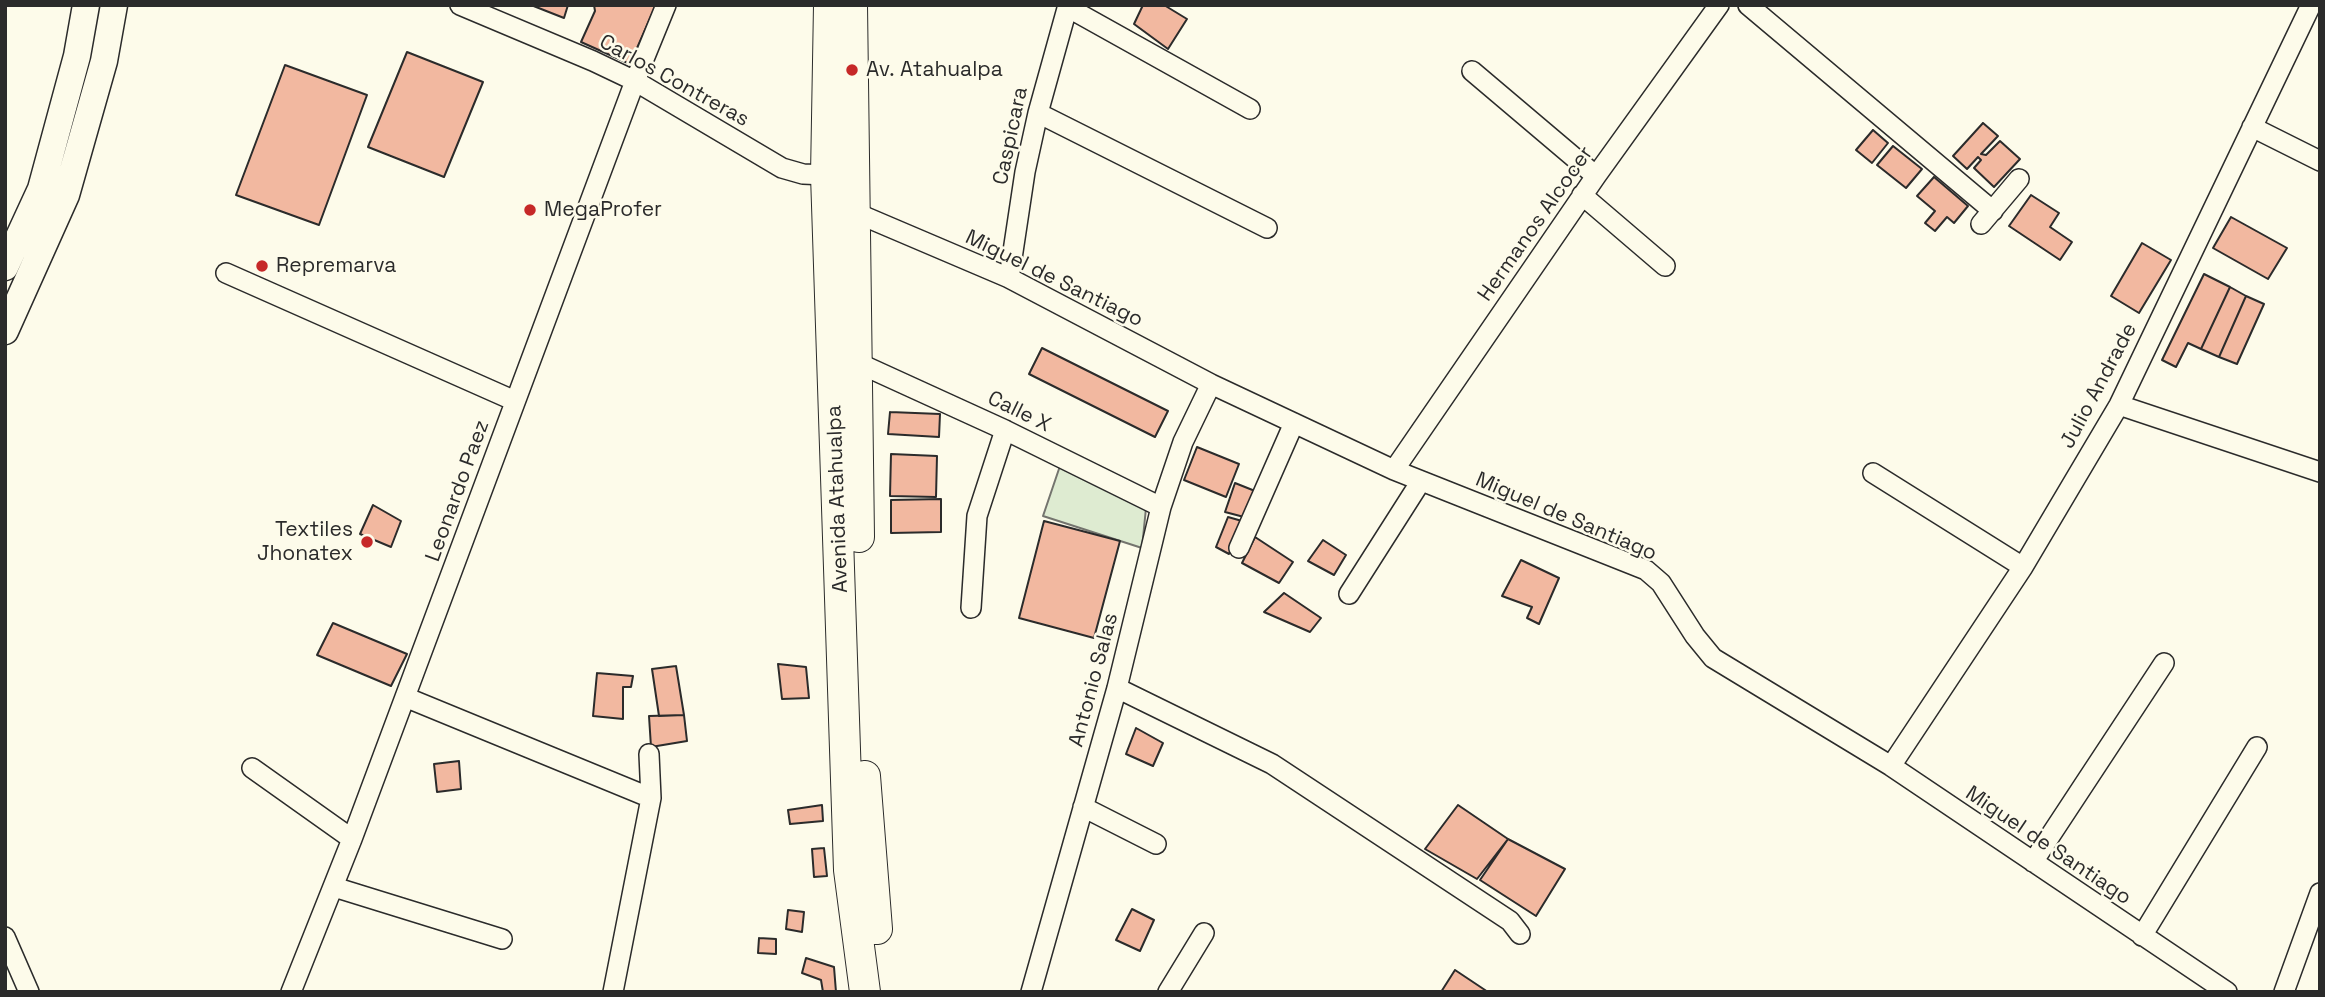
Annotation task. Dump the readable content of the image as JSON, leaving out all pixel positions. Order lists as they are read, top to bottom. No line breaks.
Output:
{"streets":{"highway":["Avenida Atahualpa"],"street":["Carlos Contreras","Caspicara","Hermanos Alcocer","Miguel de Santiago","Julio Andrade","Calle X","Leonardo Paez","Antonio Salas"]},"crossings":[["Carlos Contreras","Leonardo Paez"],["Carlos Contreras","Avenida Atahualpa"],["Caspicara","Miguel de Santiago"],["Hermanos Alcocer","Miguel de Santiago"],["Miguel de Santiago","Julio Andrade"],["Miguel de Santiago","Avenida Atahualpa"],["Miguel de Santiago","Antonio Salas"],["Calle X","Avenida Atahualpa"],["Calle X","Antonio Salas"]],"places":["Av. Atahualpa","MegaProfer","Repremarva","Textiles Jhonatex"]}
